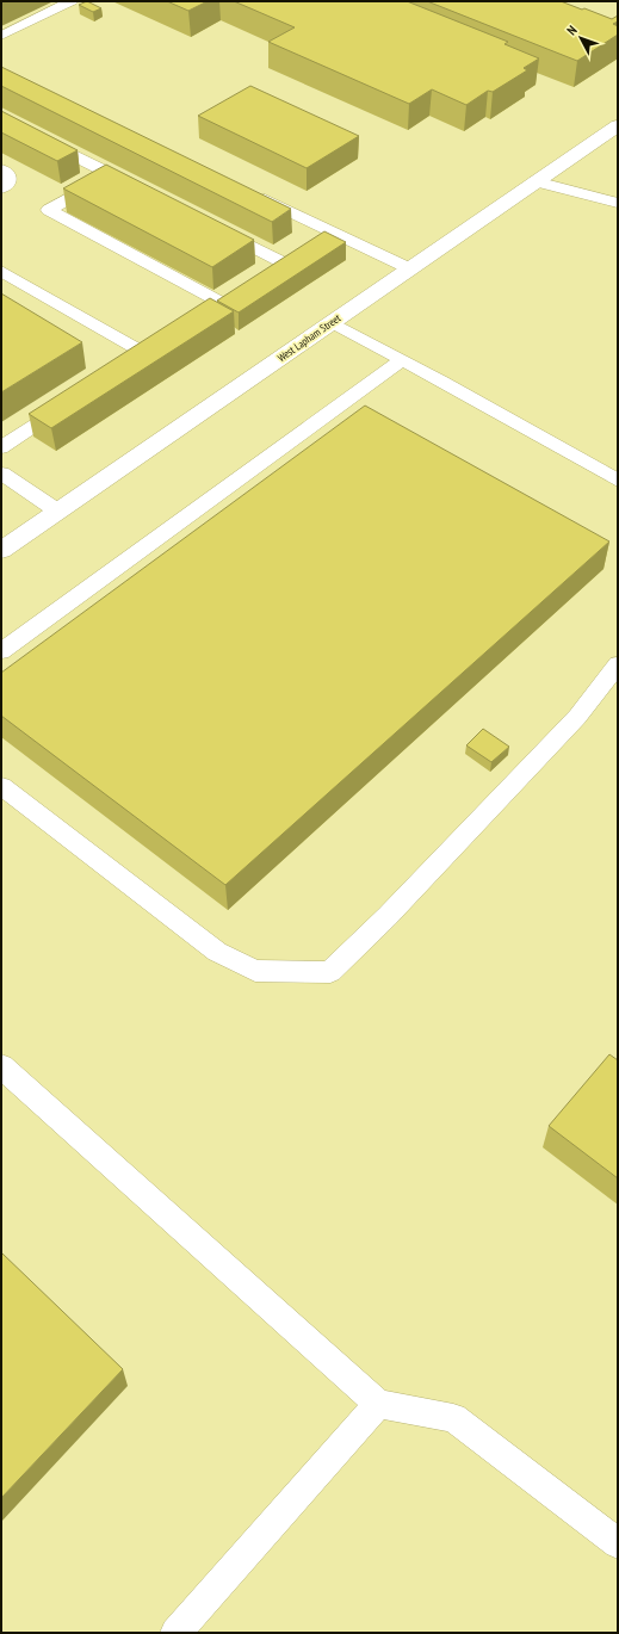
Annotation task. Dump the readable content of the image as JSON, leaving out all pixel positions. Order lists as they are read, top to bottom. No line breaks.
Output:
{"streets":{"street":["West Lapham Street"]},"north":"top left"}
